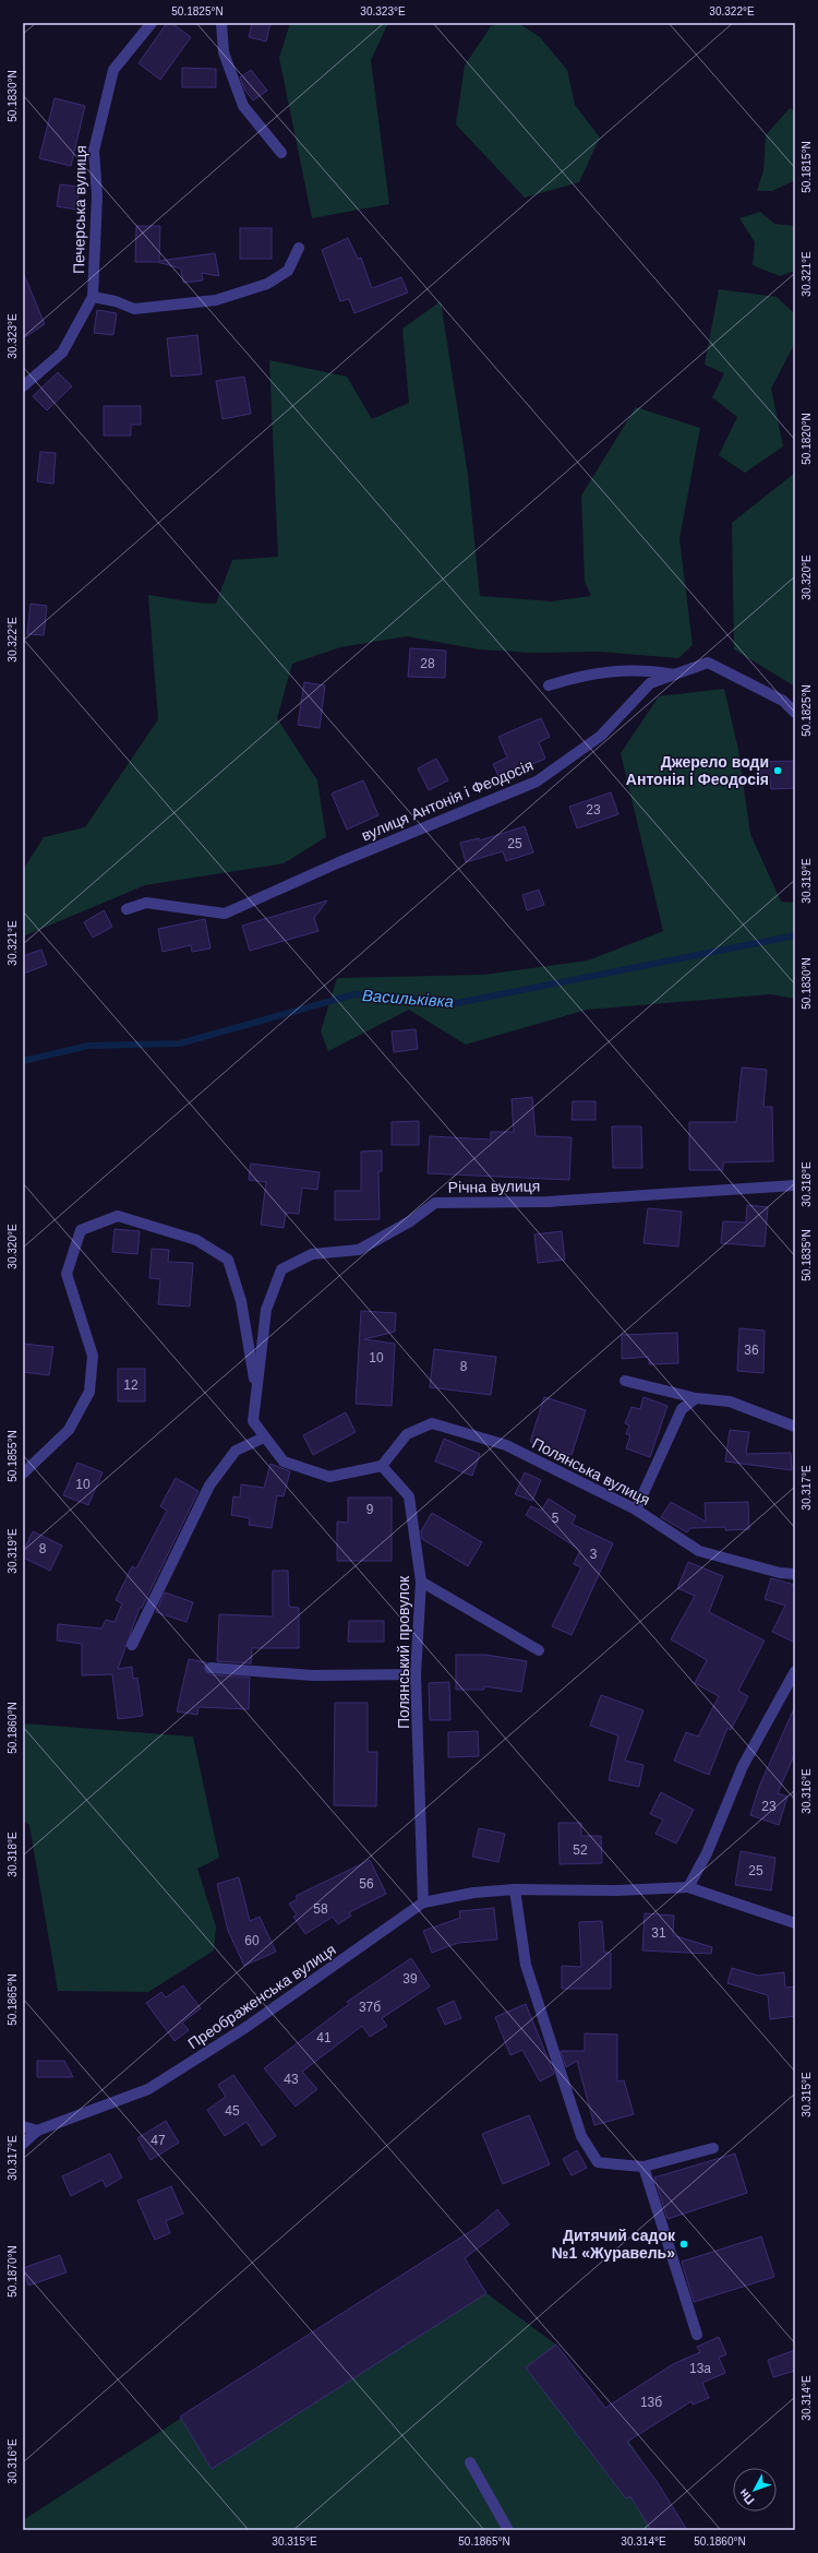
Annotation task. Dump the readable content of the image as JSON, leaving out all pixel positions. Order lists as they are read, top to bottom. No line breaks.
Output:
{"streets":{"street":["Печерська вулиця","вулиця Антонія і Феодосія","Річна вулиця","Полянська вулиця","Полянський провулок","Преображенська вулиця"]},"crossings":[["Річна вулиця","Полянська вулиця"],["Річна вулиця","Полянський провулок"],["Полянська вулиця","Полянський провулок"],["Полянський провулок","Преображенська вулиця"]],"water":["Васильківка"],"places":["Джерело води Антонія і Феодосія","Дитячий садок №1 «Журавель»"],"house_numbers":["28","23","25","36","10","8","12","10","9","5","8","3","23","52","25","56","58","31","60","39","37б","41","43","45","47","13а","13б"],"north":"bottom left","coordinates":["50.1825°N","30.323°E","30.322°E","50.1830°N","50.1815°N","30.321°E","50.1820°N","30.320°E","30.319°E","30.318°E","50.1835°N","50.1855°N","30.317°E","50.1860°N","30.316°E","50.1865°N","30.315°E","50.1870°N","30.314°E"]}
